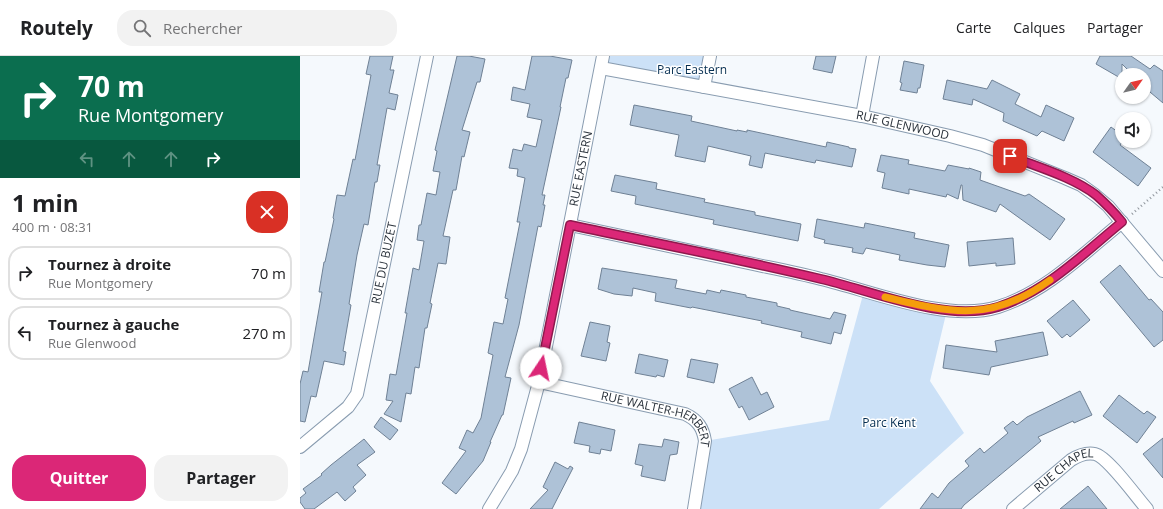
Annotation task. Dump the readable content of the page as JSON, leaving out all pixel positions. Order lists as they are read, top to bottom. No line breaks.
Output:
{"streets":{"street":["RUE GLENWOOD","RUE EASTERN","RUE DU BUZET","RUE WALTER-HERBERT","RUE CHAPEL"]},"crossings":[["RUE GLENWOOD","RUE EASTERN"],["RUE EASTERN","RUE WALTER-HERBERT"]],"parks":["Parc Eastern","Parc Kent"],"north":"top right","page":{"header":"Routely","search":"Rechercher","nav":["Carte","Calques","Partager"],"turn":["70 m","Rue Montgomery"],"heading":["1 min","400 m · 08:31"],"list":[{"name":"Tournez à droite","note":"Rue Montgomery","value":"70 m"},{"name":"Tournez à gauche","note":"Rue Glenwood","value":"270 m"}],"buttons":["Quitter","Partager"]}}
